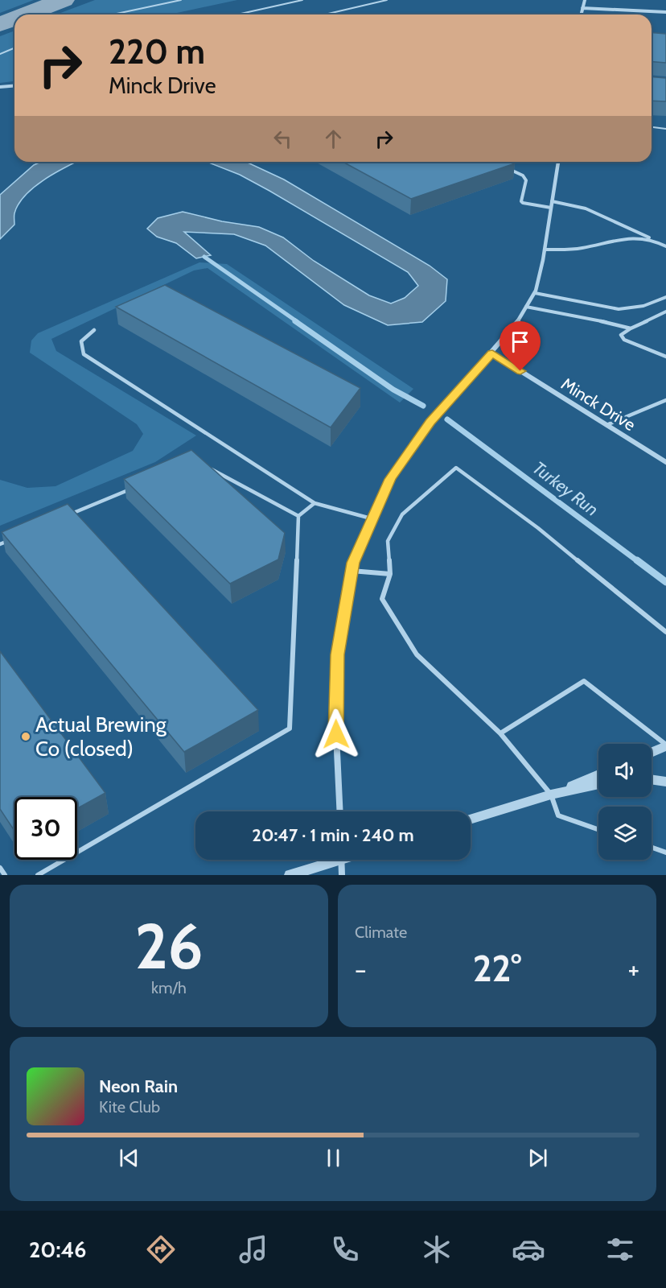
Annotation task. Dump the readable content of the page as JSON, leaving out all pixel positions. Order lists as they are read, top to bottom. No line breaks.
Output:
{"streets":{"street":["Minck Drive"]},"water":["Turkey Run"],"places":["Actual Brewing Co (closed)"],"page":{"turn":["220 m","Minck Drive"],"limit":"30","trip":"20:47 · 1 min · 240 m","tile":[["26","km/h"],"Climate"],"heat":["−","22°","+"],"song":["Neon Rain","Kite Club"],"tabs":"20:46"}}
